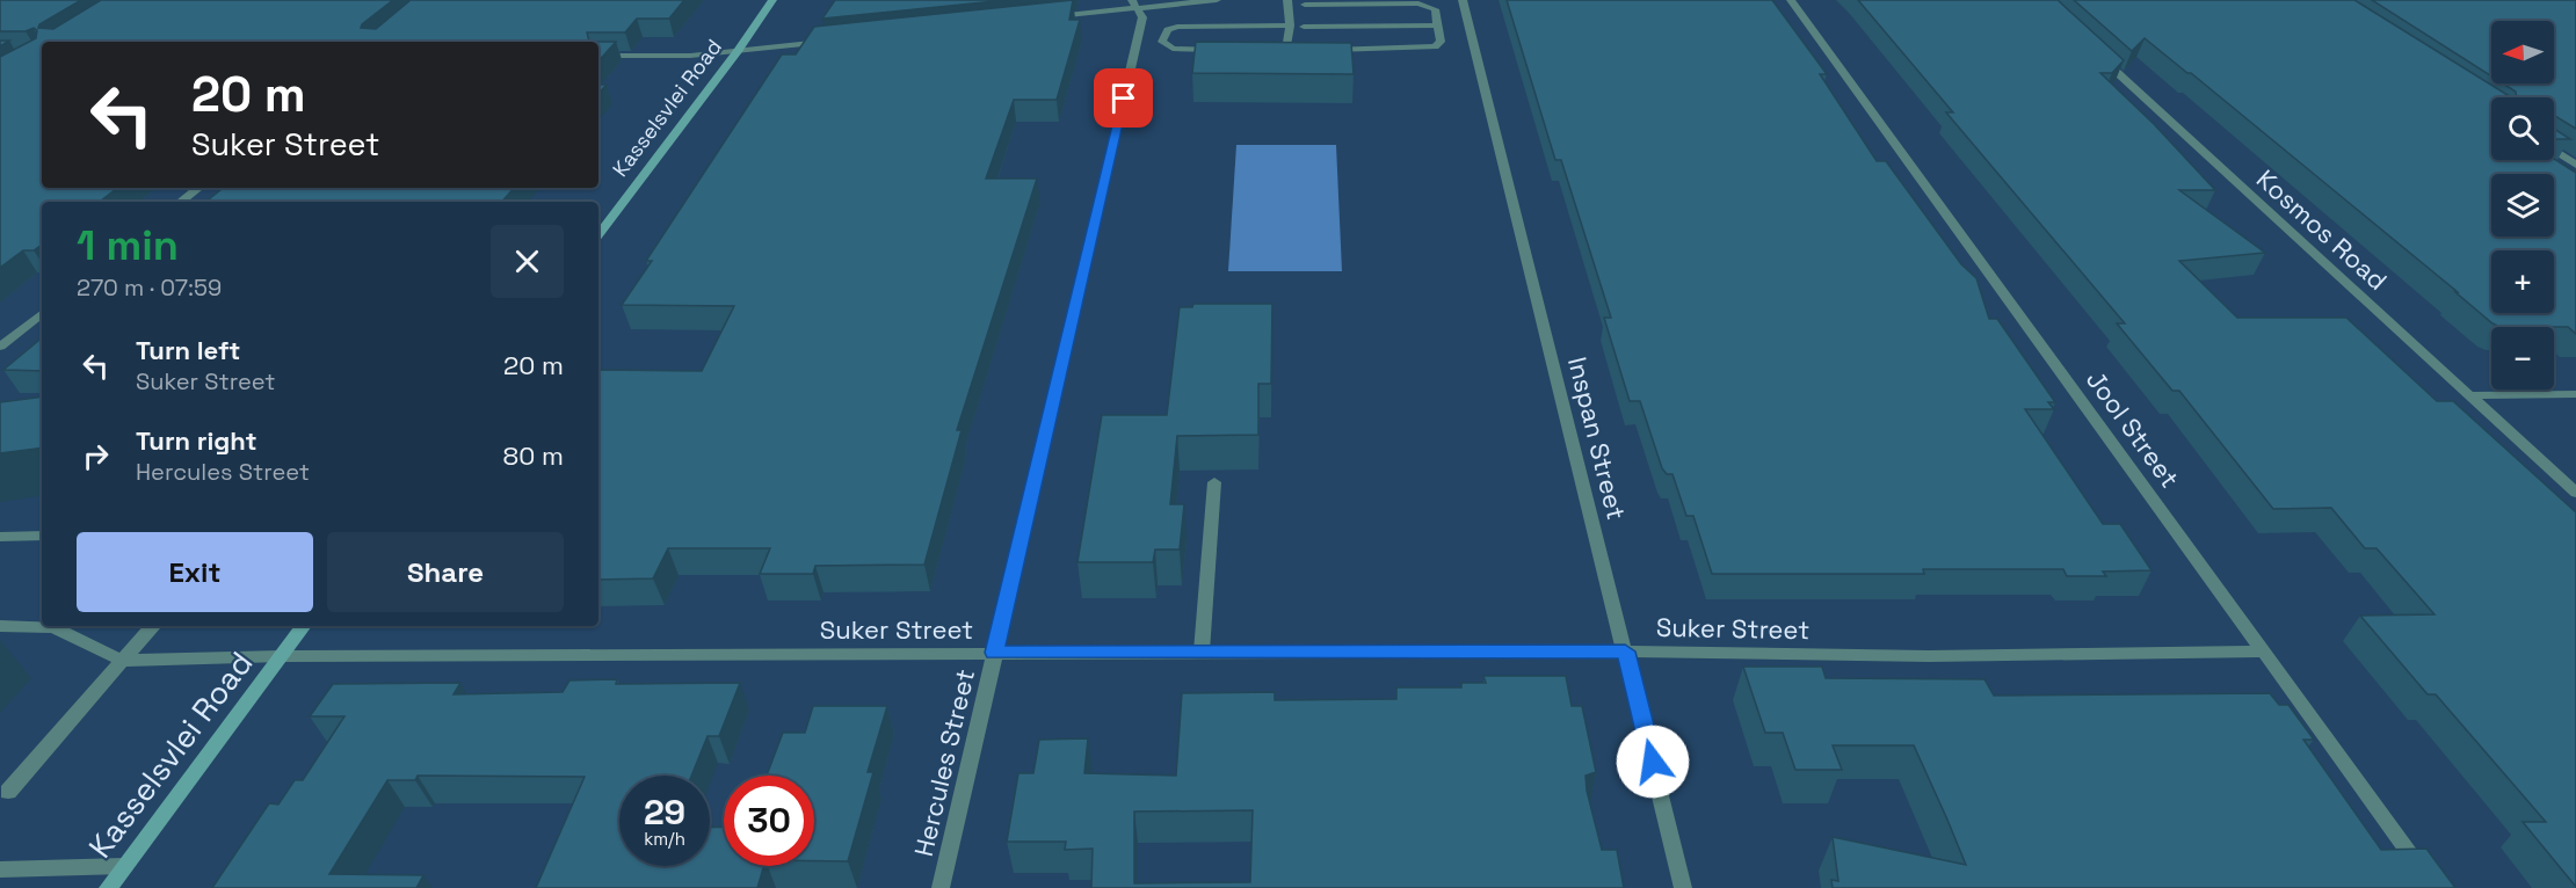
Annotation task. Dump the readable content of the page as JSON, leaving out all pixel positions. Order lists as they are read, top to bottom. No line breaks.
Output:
{"streets":{"street":["Kasselsvlei Road","Kosmos Road","Jool Street","Inspan Street","Suker Street","Hercules Street"]},"crossings":[["Kasselsvlei Road","Suker Street"],["Jool Street","Suker Street"],["Inspan Street","Suker Street"],["Suker Street","Hercules Street"]],"north":"left","page":{"map_buttons":["+","−"],"turn":["20 m","Suker Street"],"heading":["1 min","270 m · 07:59"],"list":[{"name":"Turn left","note":"Suker Street","value":"20 m"},{"name":"Turn right","note":"Hercules Street","value":"80 m"}],"buttons":["Exit","Share"],"speed":"29 km/h","limit":"30"}}
